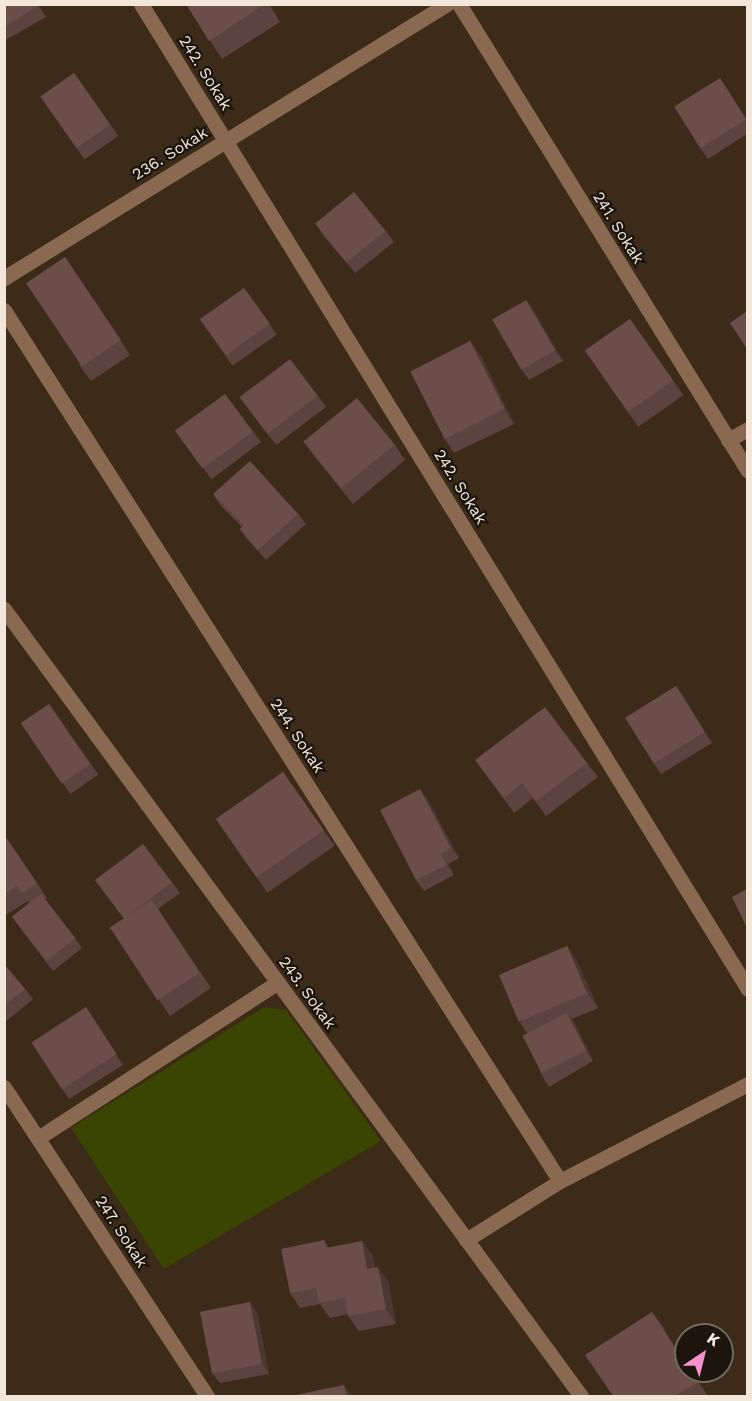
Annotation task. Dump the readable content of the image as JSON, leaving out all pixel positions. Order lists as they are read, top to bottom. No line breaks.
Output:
{"streets":{"street":["242. Sokak","236. Sokak","241. Sokak","244. Sokak","243. Sokak","247. Sokak"]},"crossings":[["242. Sokak","236. Sokak"]],"north":"top right"}
